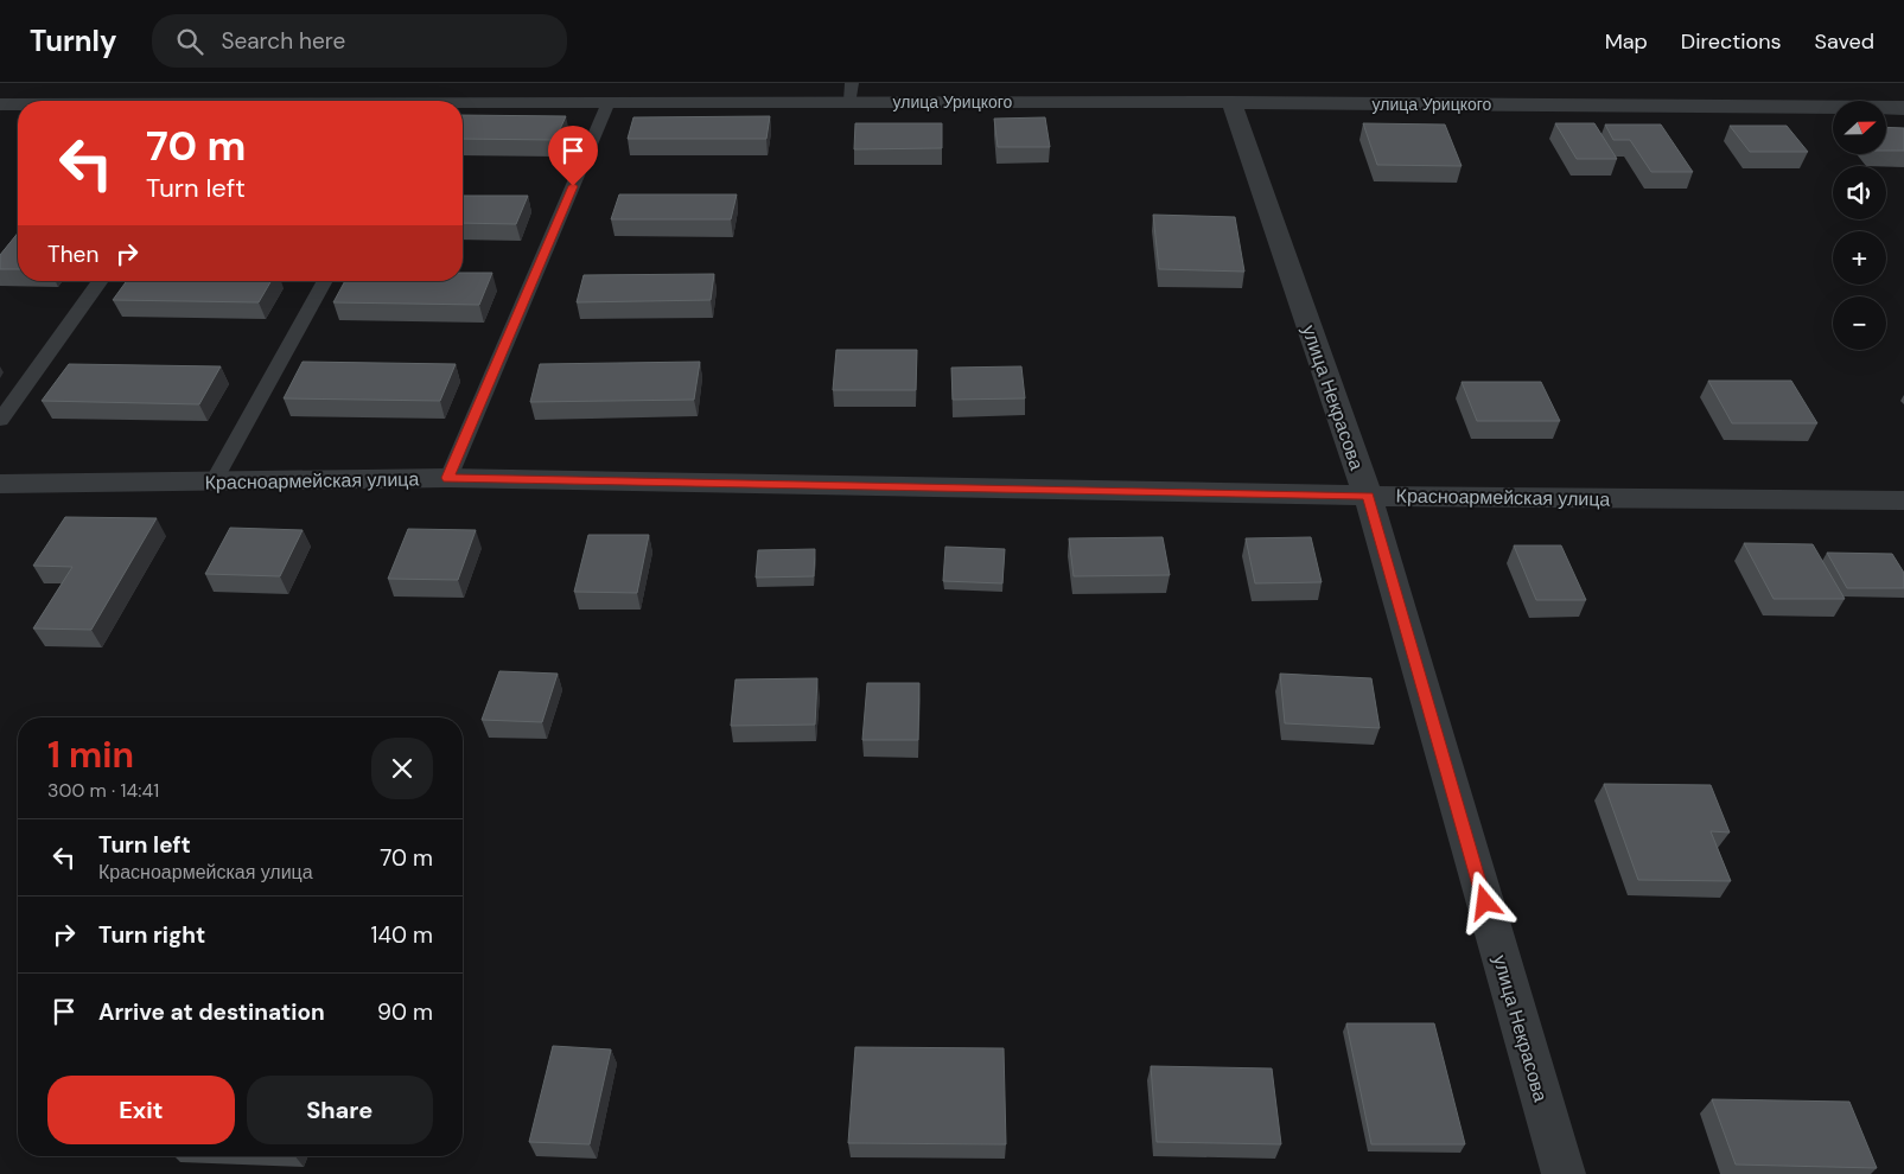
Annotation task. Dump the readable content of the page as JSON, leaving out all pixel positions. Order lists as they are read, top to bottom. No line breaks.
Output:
{"streets":{"street":["улица Урицкого","улица Некрасова","Красноармейская улица"]},"crossings":[["улица Урицкого","улица Некрасова"],["улица Некрасова","Красноармейская улица"]],"north":"right","page":{"header":"Turnly","search":"Search here","nav":["Map","Directions","Saved"],"map_buttons":["+","−"],"turn":["70 m","Turn left"],"then":"Then","heading":["1 min","300 m · 14:41"],"list":[{"name":"Turn left","note":"Красноармейская улица","value":"70 m"},{"name":"Turn right","value":"140 m"},{"name":"Arrive at destination","value":"90 m"}],"buttons":["Exit","Share"]}}
